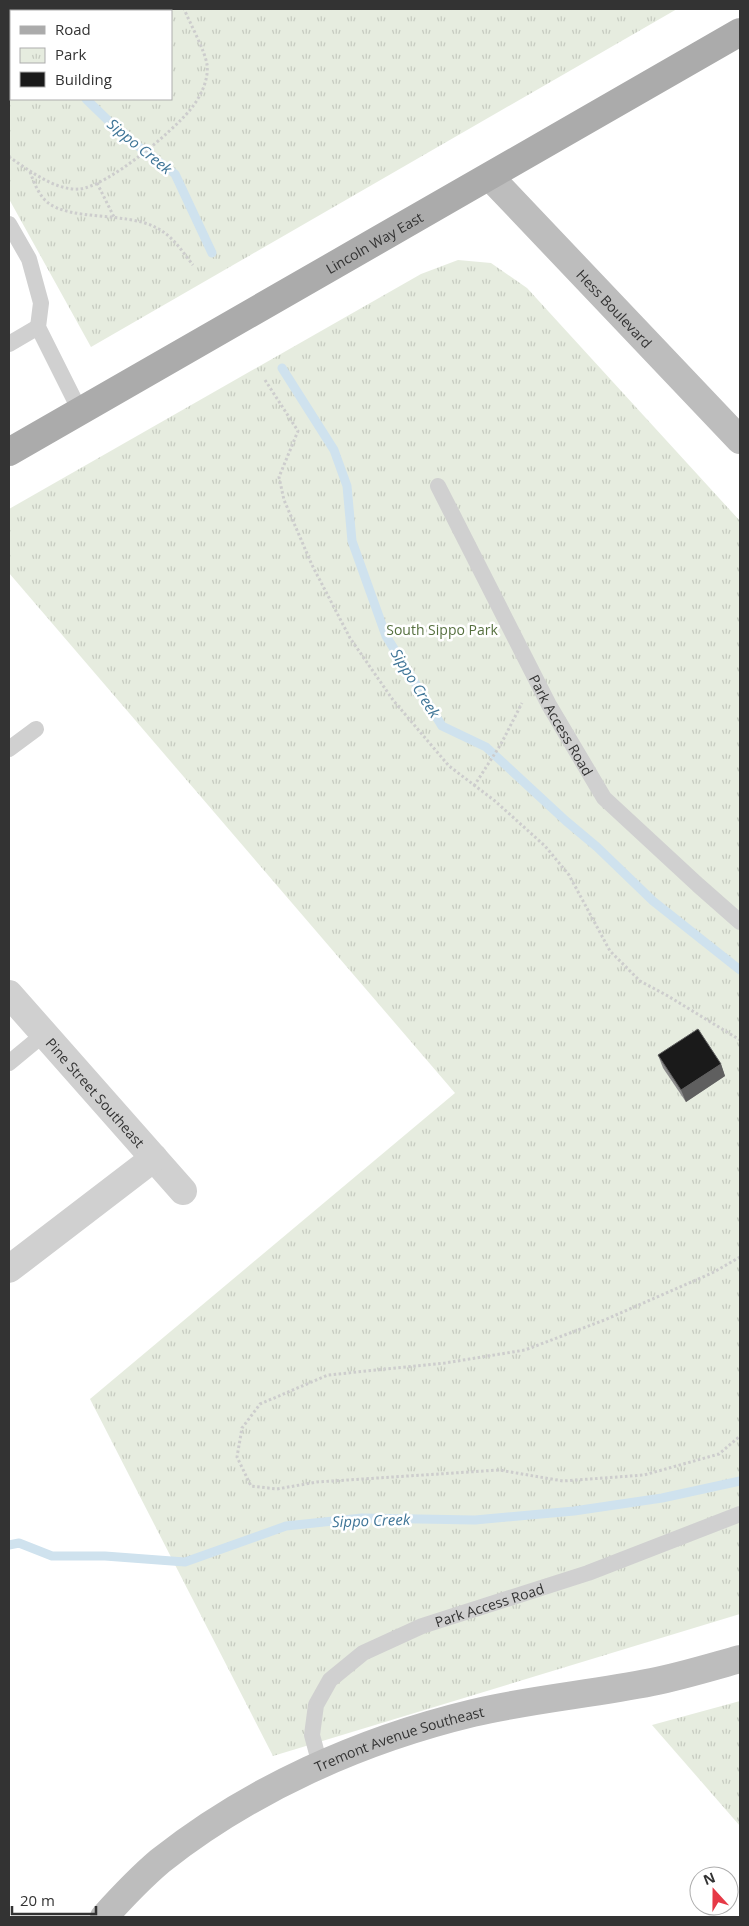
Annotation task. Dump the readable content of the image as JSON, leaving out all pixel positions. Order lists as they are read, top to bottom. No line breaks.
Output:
{"streets":{"main road":["Lincoln Way East"],"street":["Hess Boulevard","Pine Street Southeast","Tremont Avenue Southeast"],"lane":["Park Access Road"]},"crossings":[["Lincoln Way East","Hess Boulevard"],["Park Access Road","Tremont Avenue Southeast"]],"water":["Sippo Creek"],"parks":["South Sippo Park"],"legend":["Road","Park","Building"],"scale_bar":"20 m","north":"top"}
